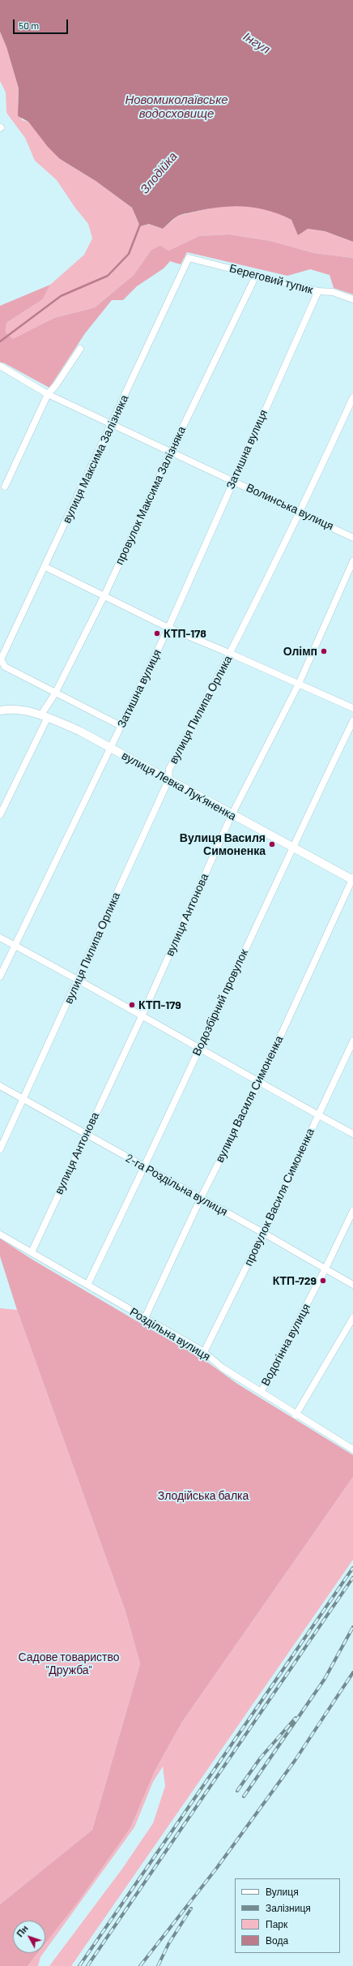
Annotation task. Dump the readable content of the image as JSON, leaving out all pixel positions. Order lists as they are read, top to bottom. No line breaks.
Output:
{"streets":{"street":["Береговий тупик","Затишна вулиця","вулиця Максима Залізняка","провулок Максима Залізняка","Волинська вулиця","вулиця Пилипа Орлика","вулиця Левка Лукʼяненка","вулиця Антонова","Водозбірний провулок","вулиця Василя Симоненка","2-га Роздільна вулиця","провулок Василя Симоненка","Роздільна вулиця","Водогінна вулиця"]},"crossings":[["Береговий тупик","Затишна вулиця"],["Береговий тупик","вулиця Максима Залізняка"],["Береговий тупик","провулок Максима Залізняка"],["Затишна вулиця","Волинська вулиця"],["Затишна вулиця","вулиця Левка Лукʼяненка"],["вулиця Максима Залізняка","Волинська вулиця"],["провулок Максима Залізняка","Волинська вулиця"],["провулок Максима Залізняка","вулиця Левка Лукʼяненка"],["Волинська вулиця","вулиця Пилипа Орлика"],["вулиця Пилипа Орлика","вулиця Левка Лукʼяненка"],["вулиця Пилипа Орлика","2-га Роздільна вулиця"],["вулиця Левка Лукʼяненка","вулиця Антонова"],["вулиця Левка Лукʼяненка","Водозбірний провулок"],["вулиця Левка Лукʼяненка","вулиця Василя Симоненка"],["вулиця Антонова","2-га Роздільна вулиця"],["вулиця Антонова","Роздільна вулиця"],["Водозбірний провулок","2-га Роздільна вулиця"],["Водозбірний провулок","Роздільна вулиця"],["вулиця Василя Симоненка","2-га Роздільна вулиця"],["вулиця Василя Симоненка","Роздільна вулиця"],["2-га Роздільна вулиця","провулок Василя Симоненка"],["2-га Роздільна вулиця","Водогінна вулиця"],["провулок Василя Симоненка","Роздільна вулиця"],["Роздільна вулиця","Водогінна вулиця"]],"water":["Інгул","Новомиколаївське водосховище","Злодійка"],"parks":["Злодійська балка","Садове товариство \"Дружба\""],"places":["КТП-178","Олімп","Вулиця Василя Симоненка","КТП-179","КТП-729"],"legend":["Вулиця","Залізниця","Парк","Вода"],"scale_bar":"50 m","north":"top left"}
